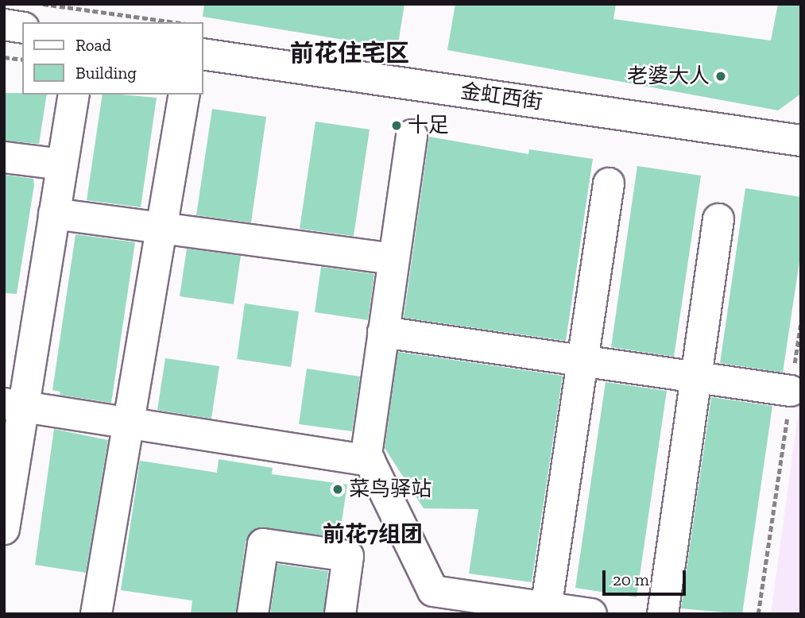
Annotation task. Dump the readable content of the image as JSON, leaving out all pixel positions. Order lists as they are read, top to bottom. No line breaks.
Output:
{"streets":{"street":["金虹西街"]},"districts":["前花住宅区","前花7组团"],"places":["老婆大人","十足","菜鸟驿站"],"legend":["Road","Building"],"scale_bar":"20 m"}
